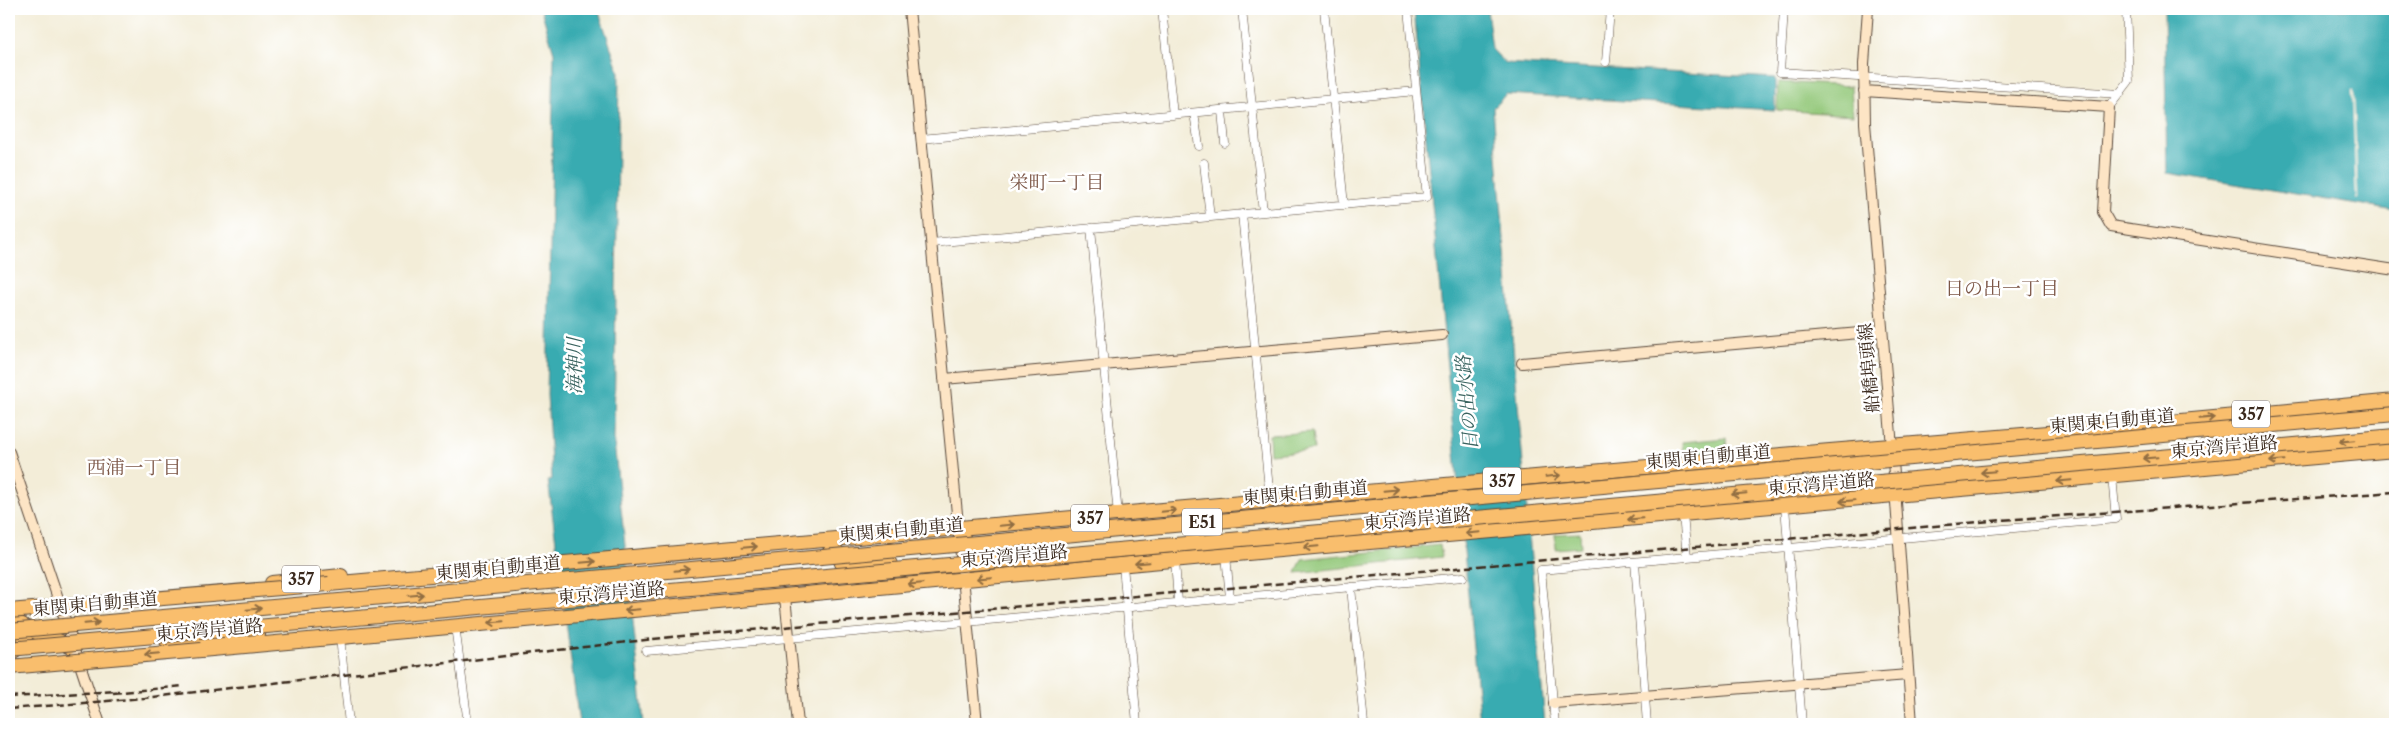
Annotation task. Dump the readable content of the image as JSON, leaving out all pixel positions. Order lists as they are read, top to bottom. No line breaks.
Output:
{"streets":{"highway":["357","東関東自動車道","東京湾岸道路","E51"],"street":["船橋埠頭線"]},"crossings":[["船橋埠頭線","東京湾岸道路"],["東京湾岸道路","E51"]],"districts":["栄町一丁目","日の出一丁目","西浦一丁目"],"water":["海神川","日の出水路"]}
